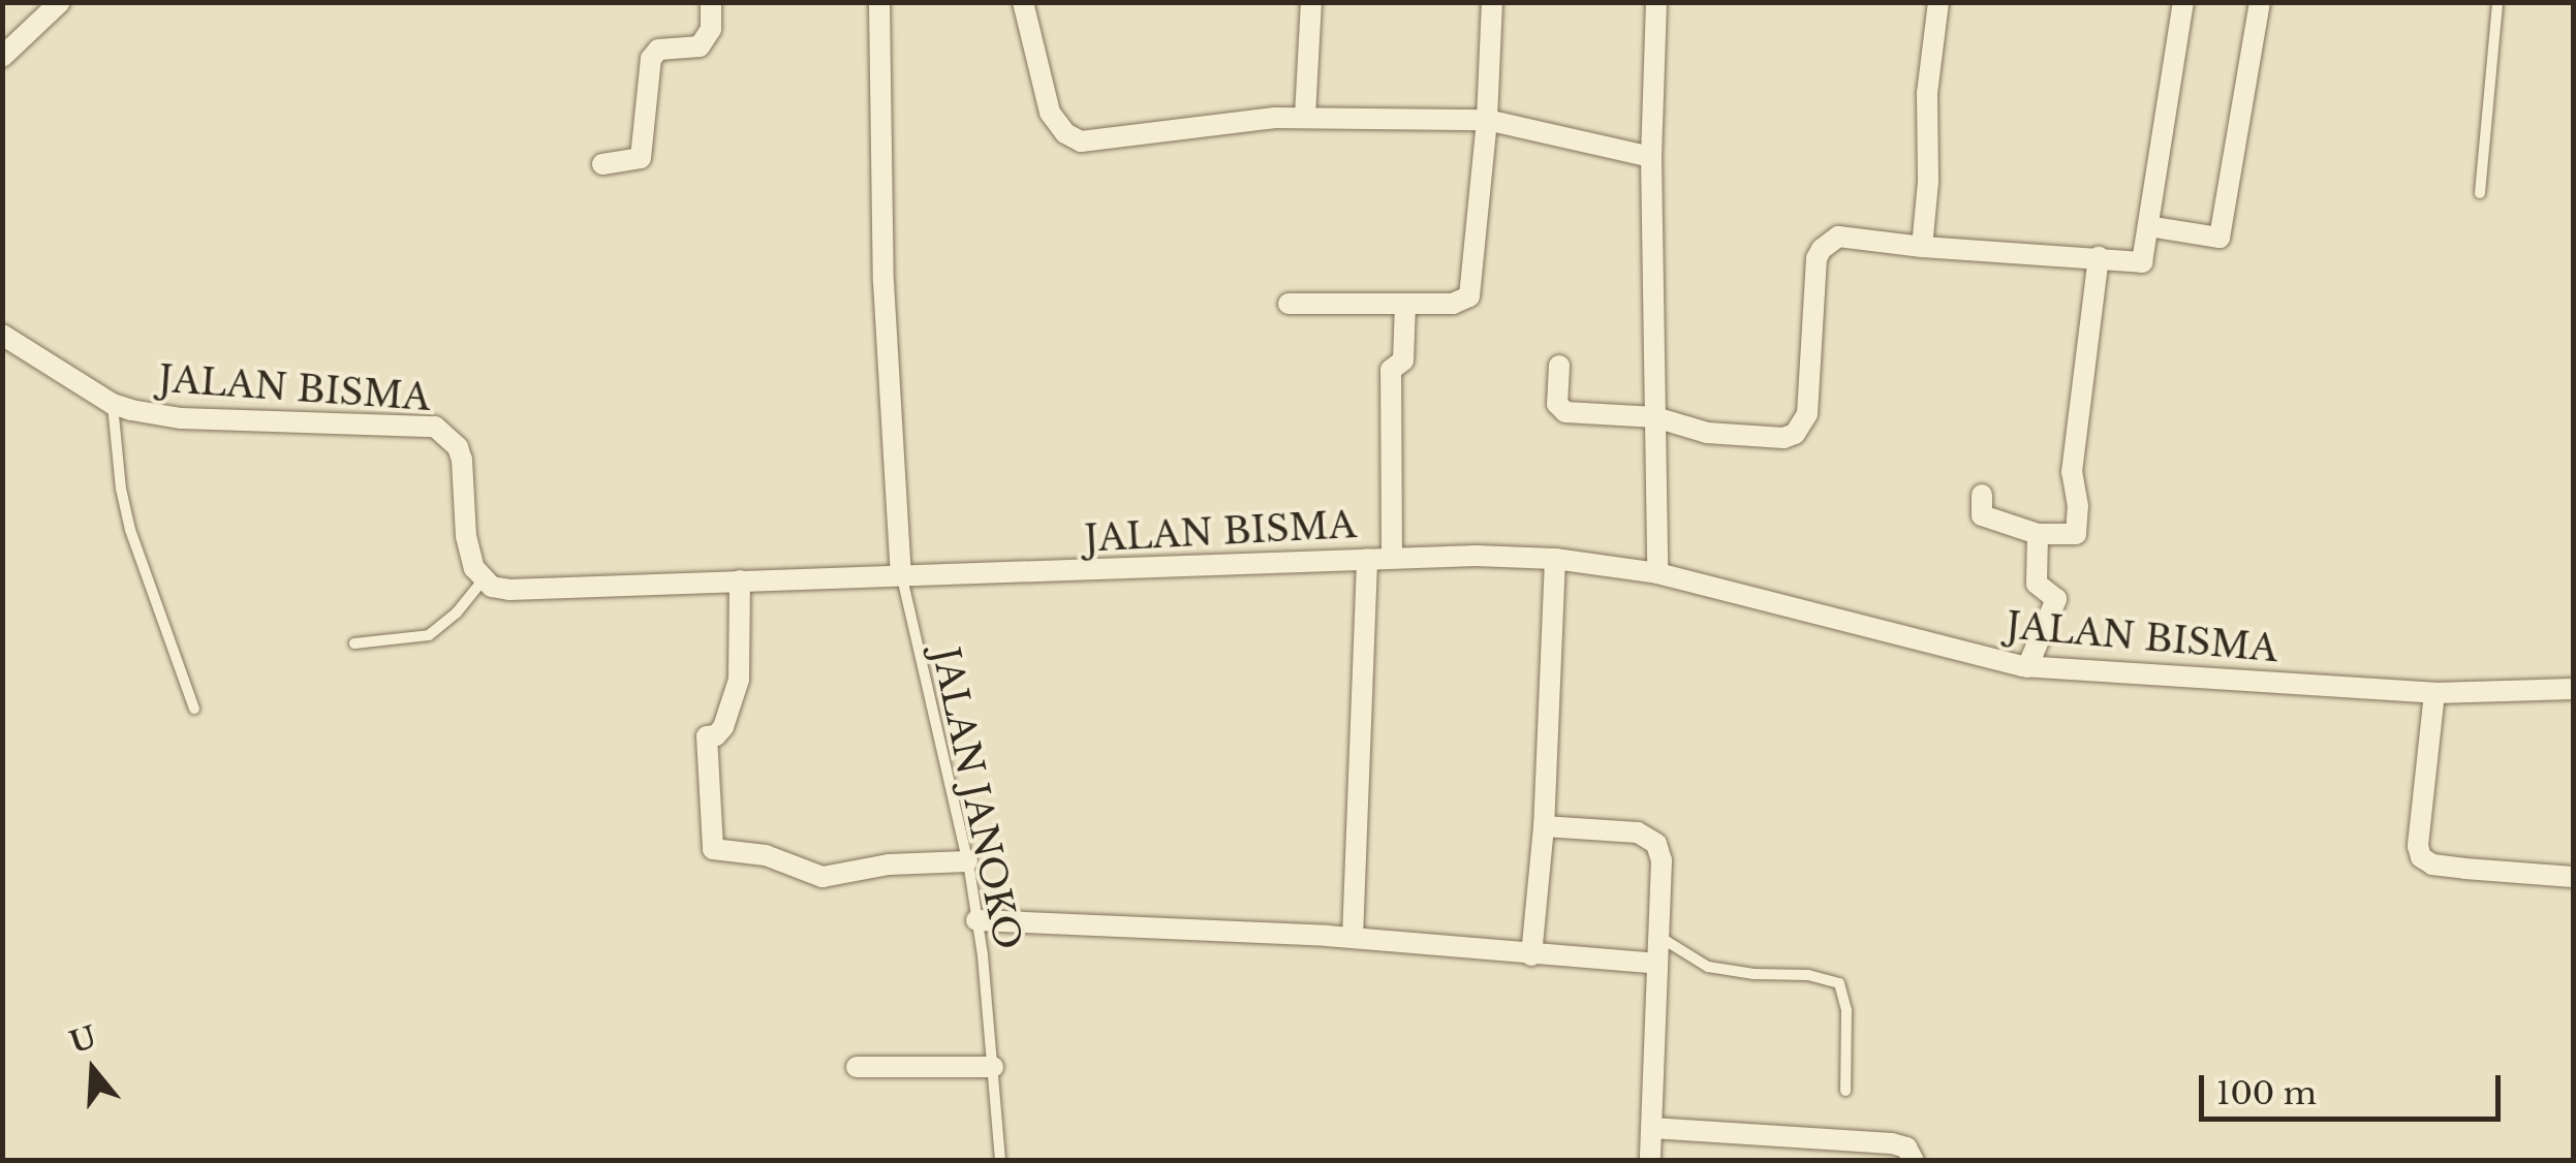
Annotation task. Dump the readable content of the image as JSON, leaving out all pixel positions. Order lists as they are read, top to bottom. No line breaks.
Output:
{"streets":{"street":["JALAN BISMA"],"lane":["JALAN JANOKO"]},"crossings":[["JALAN BISMA","JALAN JANOKO"]],"scale_bar":"100 m","north":"top"}
